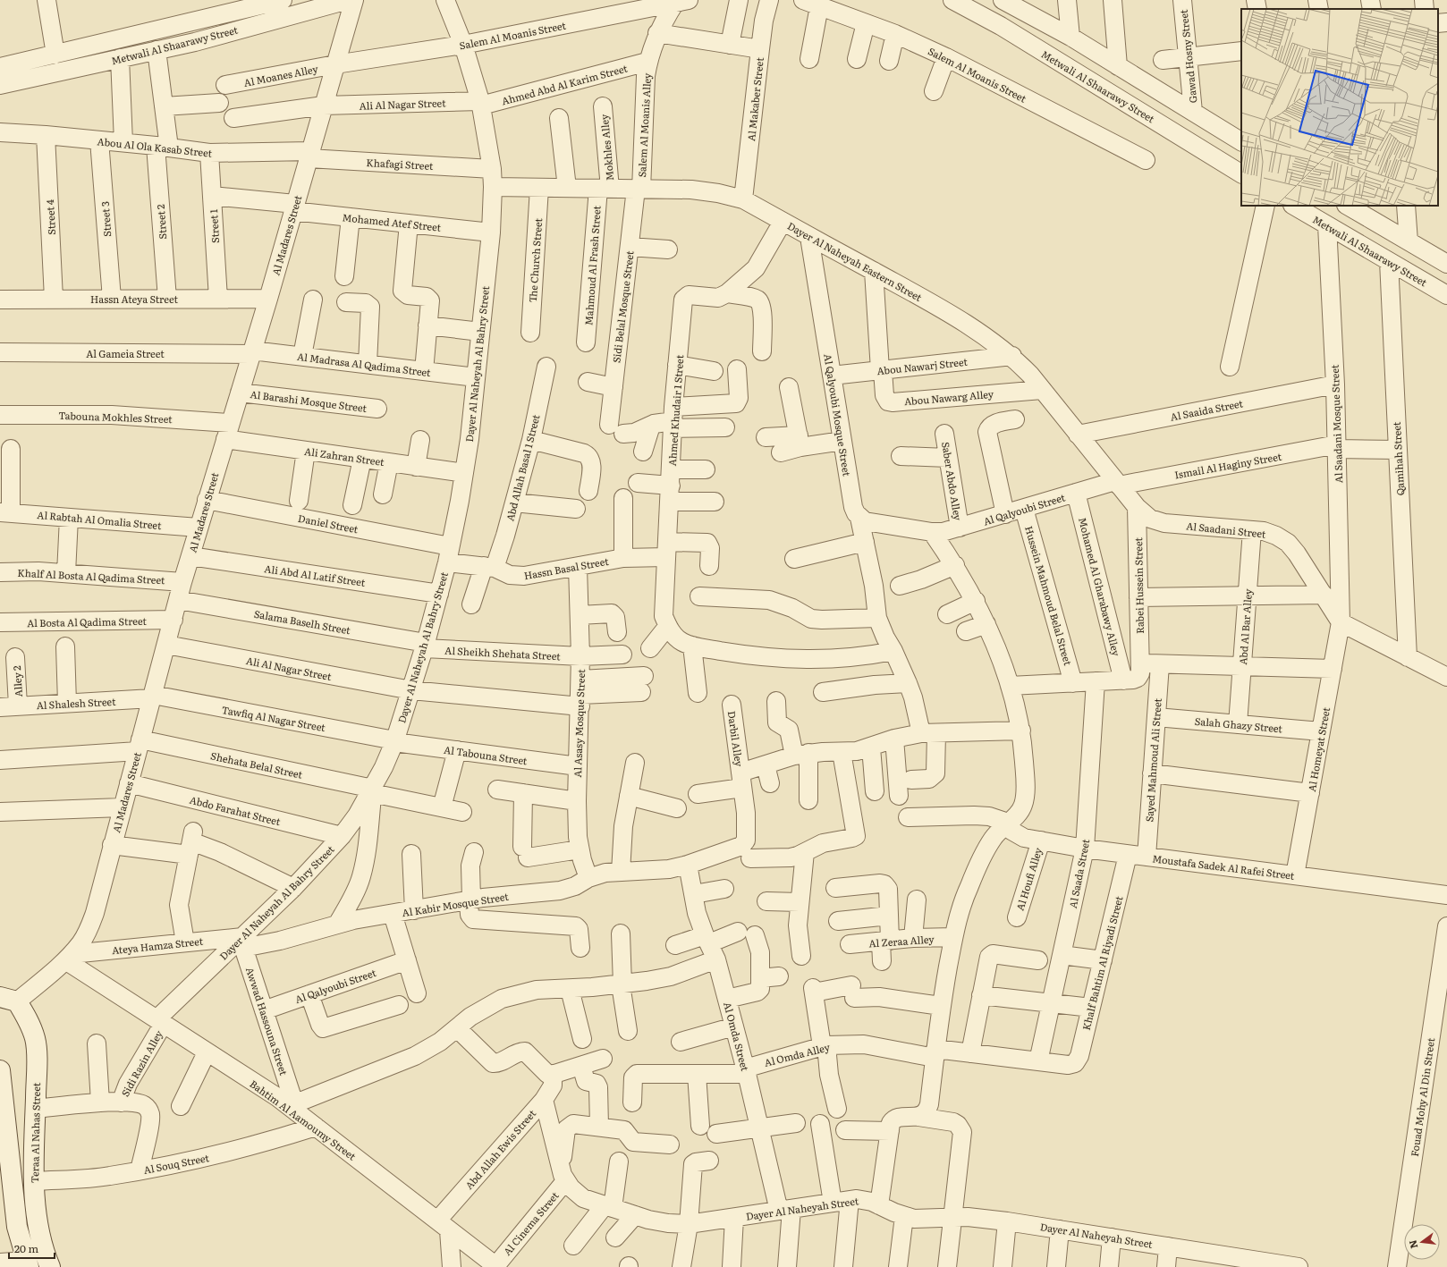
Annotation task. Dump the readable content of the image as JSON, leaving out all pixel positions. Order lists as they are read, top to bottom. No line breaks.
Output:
{"streets":{"main road":["Teraa Al Nahas Street"],"street":["Salem Al Moanis Street","Metwali Al Shaarawy Street","Gawad Hosny Street","Al Moanes Alley","Ahmed Abd Al Karim Street","Al Makaber Street","Ali Al Nagar Street","Salem Al Moanis Alley","Abou Al Ola Kasab Street","Mokhles Alley","Khafagi Street","Street 4","Street 3","Street 2","Mohamed Atef Street","Street 1","Al Madares Street","The Church Street","Dayer Al Naheyah Eastern Street","Mahmoud Al Frash Street","Hassn Ateya Street","Sidi Belal Mosque Street","Al Gameia Street","Al Madrasa Al Qadima Street","Dayer Al Naheyah Al Bahry Street","Abou Nawarj Street","Abou Nawarg Alley","Al Barashi Mosque Street","Al Saaida Street","Ahmed Khudair 1 Street","Al Qalyoubi Mosque Street","Tabouna Mokhles Street","Al Saadani Mosque Street","Ali Zahran Street","Qamihah Street","Ismail Al Haginy Street","Abd Allah Basal 1 Street","Saber Abdo Alley","Al Qalyoubi Street","Al Rabtah Al Omalia Street","Daniel Street","Al Saadani Street","Hassn Basal Street","Ali Abd Al Latif Street","Khalf Al Bosta Al Qadima Street","Rabei Hussein Street","Mohamed Al Gharabawy Alley","Hussein Mahmoud Belal Street","Al Bosta Al Qadima Street","Salama Baselh Street","Abd Al Bar Alley","Al Sheikh Shehata Street","Alley 2","Al Shalesh Street","Tawfiq Al Nagar Street","Al Asasy Mosque Street","Salah Ghazy Street","Darbil Alley","Al Homeyat Street","Al Tabouna Street","Sayed Mahmoud Ali Street","Shehata Belal Street","Abdo Farahat Street","Moustafa Sadek Al Rafei Street","Al Saada Street","Al Houfi Alley","Al Kabir Mosque Street","Al Zeraa Alley","Ateya Hamza Street","Khalf Bahtim Al Riyadi Street","Awwad Hassouna Street","Al Omda Street","Al Omda Alley","Sidi Razin Alley","Fouad Mohy Al Din Street","Bahtim Al Aamoumy Street","Abd Allah Ewis Street","Al Souq Street","Dayer Al Naheyah Street","Al Cinema Street"]},"crossings":[["Salem Al Moanis Street","Al Moanes Alley"],["Salem Al Moanis Street","Salem Al Moanis Alley"],["Salem Al Moanis Street","Al Madares Street"],["Salem Al Moanis Street","Dayer Al Naheyah Al Bahry Street"],["Metwali Al Shaarawy Street","Street 2"],["Metwali Al Shaarawy Street","Al Saadani Mosque Street"],["Metwali Al Shaarawy Street","Qamihah Street"],["Al Moanes Alley","Al Madares Street"],["Ahmed Abd Al Karim Street","Ali Al Nagar Street"],["Ahmed Abd Al Karim Street","Salem Al Moanis Alley"],["Ahmed Abd Al Karim Street","Dayer Al Naheyah Al Bahry Street"],["Al Makaber Street","Dayer Al Naheyah Eastern Street"],["Ali Al Nagar Street","Al Madares Street"],["Ali Al Nagar Street","Dayer Al Naheyah Al Bahry Street"],["Ali Al Nagar Street","Al Asasy Mosque Street"],["Salem Al Moanis Alley","Dayer Al Naheyah Eastern Street"],["Salem Al Moanis Alley","Sidi Belal Mosque Street"],["Abou Al Ola Kasab Street","Khafagi Street"],["Abou Al Ola Kasab Street","Street 4"],["Abou Al Ola Kasab Street","Street 3"],["Abou Al Ola Kasab Street","Street 2"],["Abou Al Ola Kasab Street","Street 1"],["Abou Al Ola Kasab Street","Al Madares Street"],["Mokhles Alley","Dayer Al Naheyah Eastern Street"],["Mokhles Alley","Mahmoud Al Frash Street"],["Khafagi Street","Al Madares Street"],["Khafagi Street","Dayer Al Naheyah Al Bahry Street"],["Street 4","Hassn Ateya Street"],["Street 3","Hassn Ateya Street"],["Street 2","Hassn Ateya Street"],["Mohamed Atef Street","Street 1"],["Mohamed Atef Street","Al Madares Street"],["Mohamed Atef Street","Dayer Al Naheyah Al Bahry Street"],["Street 1","Hassn Ateya Street"],["Al Madares Street","Hassn Ateya Street"],["Al Madares Street","Al Gameia Street"],["Al Madares Street","Al Madrasa Al Qadima Street"],["Al Madares Street","Al Barashi Mosque Street"],["Al Madares Street","Tabouna Mokhles Street"],["Al Madares Street","Ali Zahran Street"],["Al Madares Street","Al Rabtah Al Omalia Street"],["Al Madares Street","Daniel Street"],["Al Madares Street","Ali Abd Al Latif Street"],["Al Madares Street","Khalf Al Bosta Al Qadima Street"],["Al Madares Street","Al Bosta Al Qadima Street"],["Al Madares Street","Salama Baselh Street"],["Al Madares Street","Al Shalesh Street"],["Al Madares Street","Tawfiq Al Nagar Street"],["Al Madares Street","Shehata Belal Street"],["Al Madares Street","Abdo Farahat Street"],["Al Madares Street","Ateya Hamza Street"],["Al Madares Street","Bahtim Al Aamoumy Street"],["Al Madares Street","Teraa Al Nahas Street"],["The Church Street","Dayer Al Naheyah Eastern Street"],["Dayer Al Naheyah Eastern Street","Mahmoud Al Frash Street"],["Dayer Al Naheyah Eastern Street","Sidi Belal Mosque Street"],["Dayer Al Naheyah Eastern Street","Dayer Al Naheyah Al Bahry Street"],["Dayer Al Naheyah Eastern Street","Abou Nawarj Street"],["Dayer Al Naheyah Eastern Street","Abou Nawarg Alley"],["Dayer Al Naheyah Eastern Street","Al Saaida Street"],["Dayer Al Naheyah Eastern Street","Ahmed Khudair 1 Street"],["Dayer Al Naheyah Eastern Street","Al Qalyoubi Mosque Street"],["Dayer Al Naheyah Eastern Street","Ismail Al Haginy Street"],["Dayer Al Naheyah Eastern Street","Al Qalyoubi Street"],["Dayer Al Naheyah Eastern Street","Al Saadani Street"],["Dayer Al Naheyah Eastern Street","Rabei Hussein Street"],["Al Gameia Street","Al Madrasa Al Qadima Street"],["Al Madrasa Al Qadima Street","Dayer Al Naheyah Al Bahry Street"],["Dayer Al Naheyah Al Bahry Street","Ali Zahran Street"],["Dayer Al Naheyah Al Bahry Street","Daniel Street"],["Dayer Al Naheyah Al Bahry Street","Hassn Basal Street"],["Dayer Al Naheyah Al Bahry Street","Ali Abd Al Latif Street"],["Dayer Al Naheyah Al Bahry Street","Salama Baselh Street"],["Dayer Al Naheyah Al Bahry Street","Al Sheikh Shehata Street"],["Dayer Al Naheyah Al Bahry Street","Tawfiq Al Nagar Street"],["Dayer Al Naheyah Al Bahry Street","Al Tabouna Street"],["Dayer Al Naheyah Al Bahry Street","Shehata Belal Street"],["Dayer Al Naheyah Al Bahry Street","Abdo Farahat Street"],["Dayer Al Naheyah Al Bahry Street","Al Kabir Mosque Street"],["Dayer Al Naheyah Al Bahry Street","Ateya Hamza Street"],["Dayer Al Naheyah Al Bahry Street","Awwad Hassouna Street"],["Dayer Al Naheyah Al Bahry Street","Sidi Razin Alley"],["Dayer Al Naheyah Al Bahry Street","Bahtim Al Aamoumy Street"],["Abou Nawarj Street","Abou Nawarg Alley"],["Abou Nawarj Street","Al Qalyoubi Mosque Street"],["Al Saaida Street","Al Saadani Mosque Street"],["Ahmed Khudair 1 Street","Hassn Basal Street"],["Tabouna Mokhles Street","Ali Zahran Street"],["Al Saadani Mosque Street","Ismail Al Haginy Street"],["Al Saadani Mosque Street","Al Saadani Street"],["Al Saadani Mosque Street","Al Homeyat Street"],["Qamihah Street","Ismail Al Haginy Street"],["Ismail Al Haginy Street","Al Qalyoubi Street"],["Abd Allah Basal 1 Street","Hassn Basal Street"],["Saber Abdo Alley","Al Qalyoubi Street"],["Al Qalyoubi Street","Mohamed Al Gharabawy Alley"],["Al Qalyoubi Street","Hussein Mahmoud Belal Street"],["Al Qalyoubi Street","Awwad Hassouna Street"],["Daniel Street","Hassn Basal Street"],["Al Saadani Street","Rabei Hussein Street"],["Al Saadani Street","Abd Al Bar Alley"],["Al Saadani Street","Al Homeyat Street"],["Hassn Basal Street","Al Asasy Mosque Street"],["Rabei Hussein Street","Mohamed Al Gharabawy Alley"],["Salama Baselh Street","Al Sheikh Shehata Street"],["Abd Al Bar Alley","Salah Ghazy Street"],["Al Sheikh Shehata Street","Al Asasy Mosque Street"],["Alley 2","Al Shalesh Street"],["Al Shalesh Street","Tawfiq Al Nagar Street"],["Tawfiq Al Nagar Street","Al Tabouna Street"],["Al Asasy Mosque Street","Al Tabouna Street"],["Al Asasy Mosque Street","Al Kabir Mosque Street"],["Salah Ghazy Street","Al Homeyat Street"],["Salah Ghazy Street","Sayed Mahmoud Ali Street"],["Darbil Alley","Al Kabir Mosque Street"],["Darbil Alley","Al Omda Street"],["Al Homeyat Street","Moustafa Sadek Al Rafei Street"],["Sayed Mahmoud Ali Street","Moustafa Sadek Al Rafei Street"],["Moustafa Sadek Al Rafei Street","Al Saada Street"],["Moustafa Sadek Al Rafei Street","Al Houfi Alley"],["Moustafa Sadek Al Rafei Street","Khalf Bahtim Al Riyadi Street"],["Al Saada Street","Al Omda Alley"],["Al Kabir Mosque Street","Ateya Hamza Street"],["Al Kabir Mosque Street","Awwad Hassouna Street"],["Al Kabir Mosque Street","Al Omda Street"],["Ateya Hamza Street","Awwad Hassouna Street"],["Ateya Hamza Street","Bahtim Al Aamoumy Street"],["Khalf Bahtim Al Riyadi Street","Al Omda Alley"],["Awwad Hassouna Street","Bahtim Al Aamoumy Street"],["Al Omda Street","Al Omda Alley"],["Al Omda Street","Dayer Al Naheyah Street"],["Sidi Razin Alley","Bahtim Al Aamoumy Street"],["Bahtim Al Aamoumy Street","Abd Allah Ewis Street"],["Bahtim Al Aamoumy Street","Al Souq Street"],["Bahtim Al Aamoumy Street","Al Cinema Street"],["Teraa Al Nahas Street","Al Souq Street"],["Abd Allah Ewis Street","Dayer Al Naheyah Street"],["Dayer Al Naheyah Street","Al Cinema Street"]],"scale_bar":"20 m","north":"left"}
